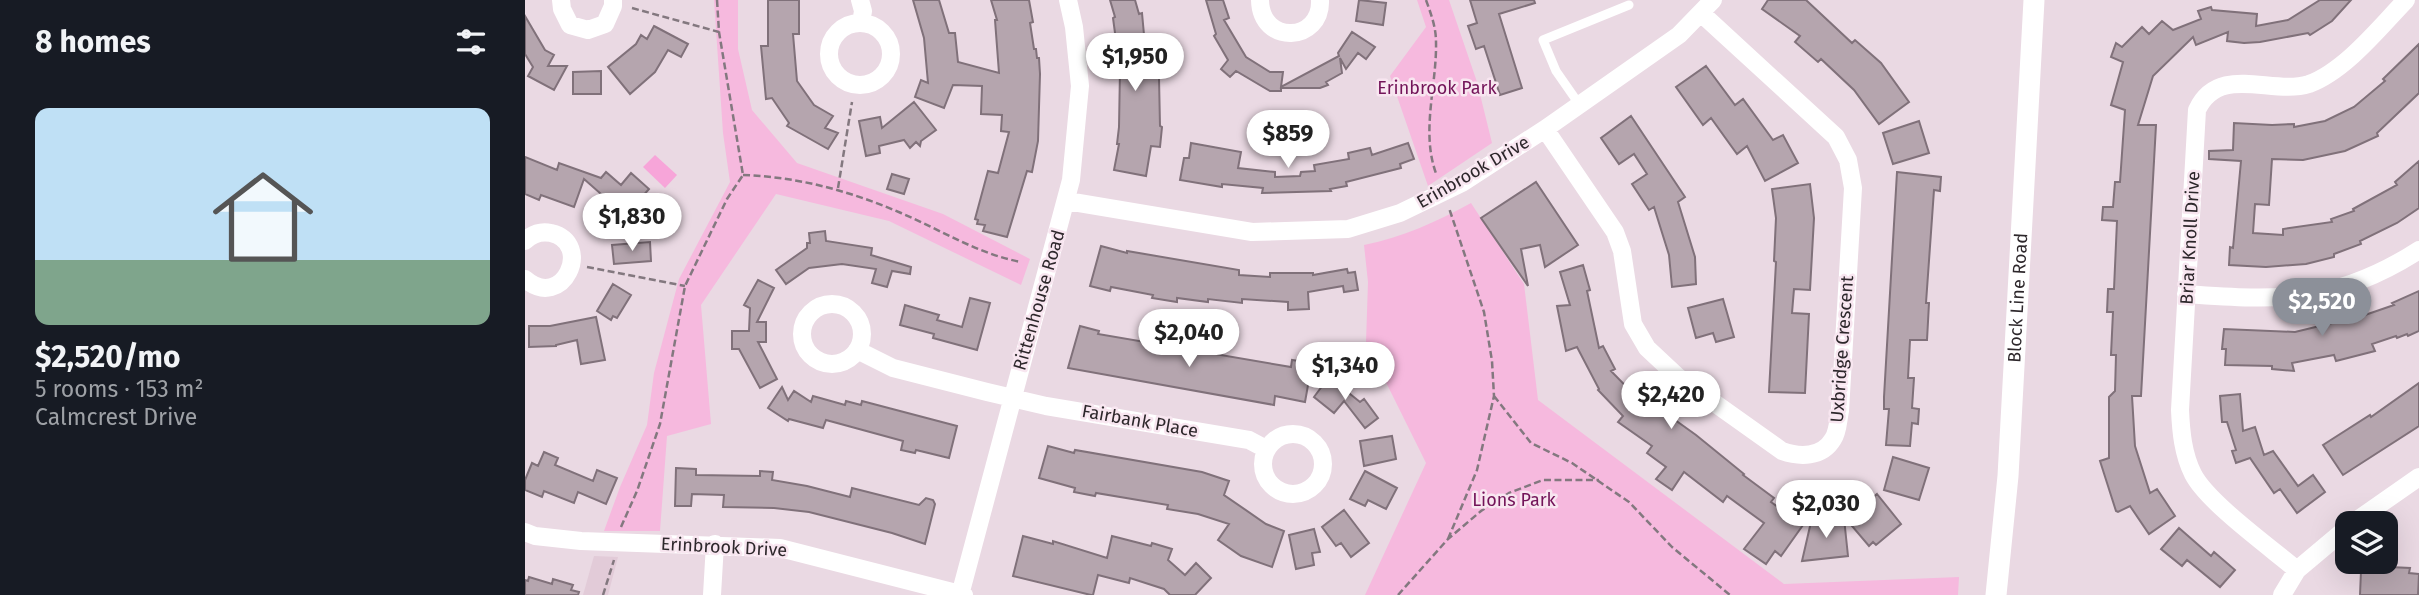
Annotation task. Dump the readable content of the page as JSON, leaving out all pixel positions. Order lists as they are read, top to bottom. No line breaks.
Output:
{"streets":{"street":["Erinbrook Drive","Briar Knoll Drive","Block Line Road","Rittenhouse Road","Uxbridge Crescent","Fairbank Place"]},"crossings":[["Erinbrook Drive","Rittenhouse Road"],["Erinbrook Drive","Uxbridge Crescent"],["Rittenhouse Road","Fairbank Place"]],"parks":["Erinbrook Park","Lions Park"],"page":{"heading":"8 homes","price":["$1,950","$859","$1,830","$2,520","$2,040","$1,340","$2,420","$2,030"],"list":[{"name":"$2,520/mo","note":"5 rooms · 153 m² · Calmcrest Drive"}]}}
